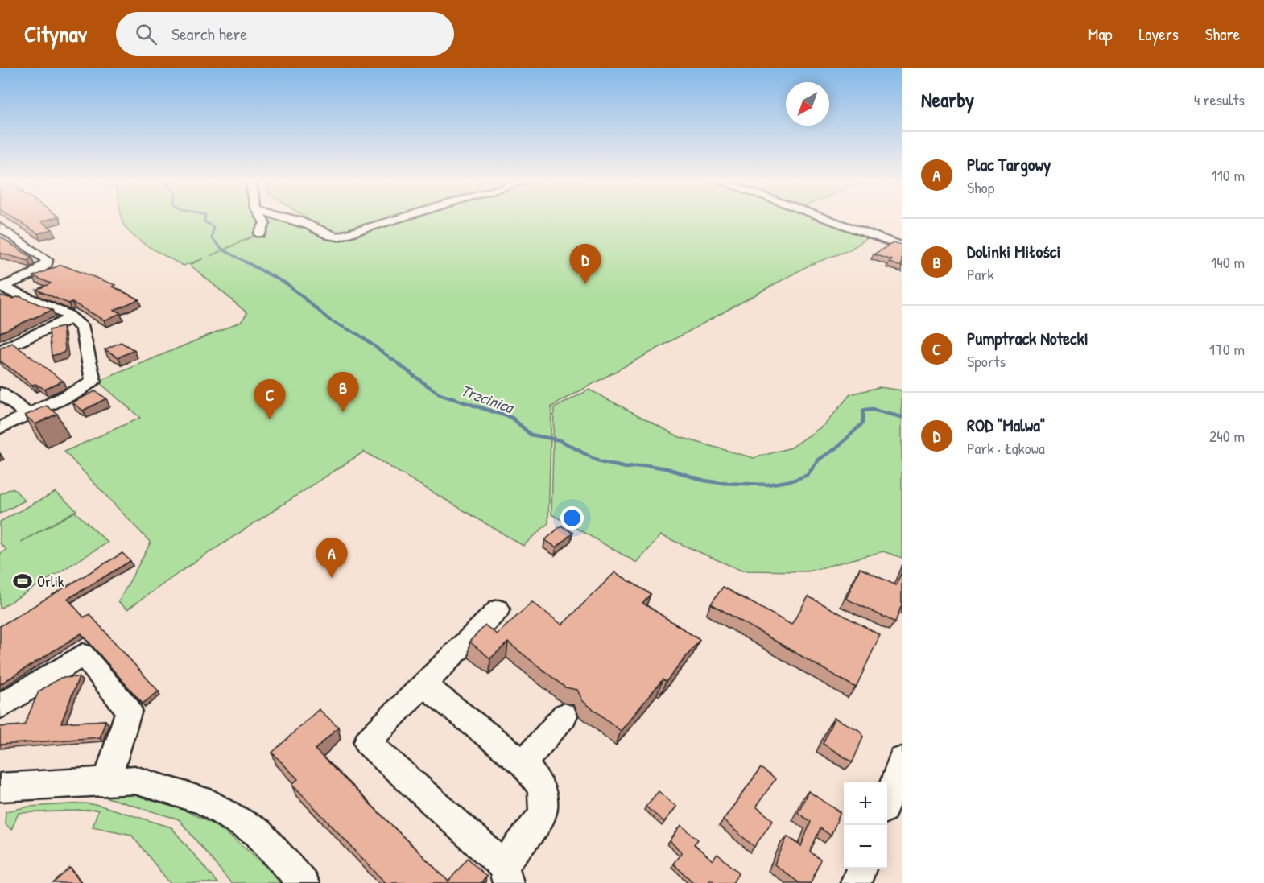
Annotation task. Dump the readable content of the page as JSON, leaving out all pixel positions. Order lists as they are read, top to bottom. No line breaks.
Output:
{"water":["Trzcinica"],"places":{"sports":["Orlik"]},"north":"bottom left","page":{"header":"Citynav","search":"Search here","nav":["Map","Layers","Share"],"heading":["Nearby","4 results"],"list":[{"mark":"A","name":"Plac Targowy","note":"Shop","value":"110 m"},{"mark":"B","name":"Dolinki Miłości","note":"Park","value":"140 m"},{"mark":"C","name":"Pumptrack Notecki","note":"Sports","value":"170 m"},{"mark":"D","name":"ROD \"Malwa\"","note":"Park · Łąkowa","value":"240 m"}],"pins":["D","B","C","A"],"map_buttons":["+","−"]}}
